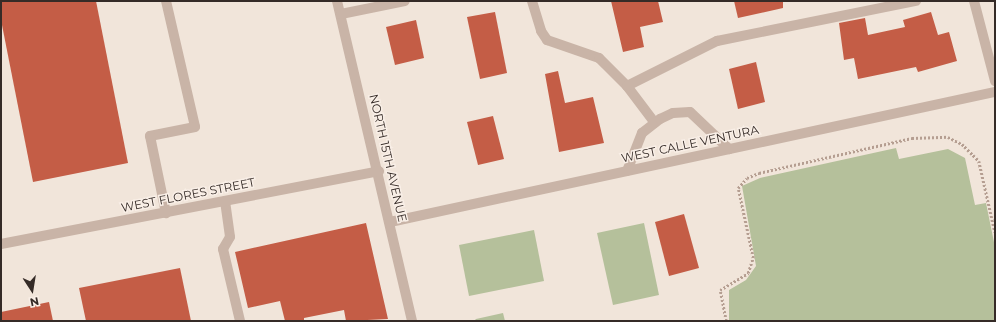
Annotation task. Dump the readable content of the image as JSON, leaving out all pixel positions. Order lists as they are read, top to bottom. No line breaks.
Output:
{"streets":{"street":["WEST CALLE VENTURA","NORTH 15TH AVENUE","WEST FLORES STREET"]},"crossings":[["WEST CALLE VENTURA","NORTH 15TH AVENUE"],["NORTH 15TH AVENUE","WEST FLORES STREET"]],"north":"bottom"}
